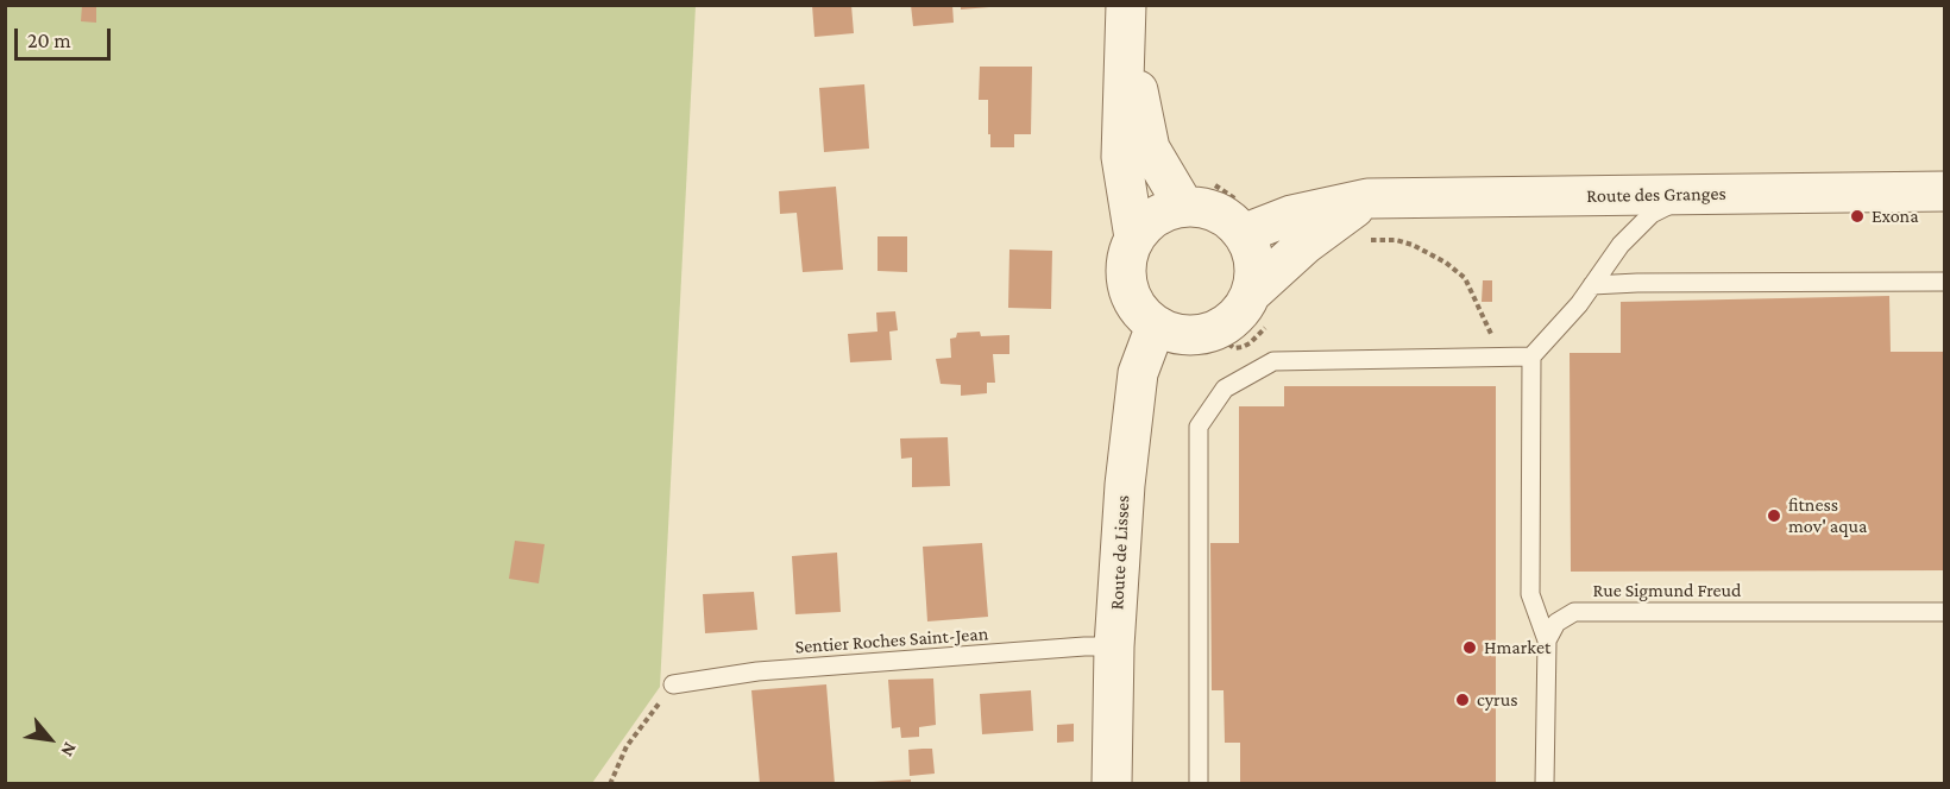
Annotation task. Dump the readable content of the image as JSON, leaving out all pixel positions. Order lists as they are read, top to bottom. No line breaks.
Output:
{"streets":{"street":["Route des Granges","Route de Lisses"],"lane":["Rue Sigmund Freud","Sentier Roches Saint-Jean"]},"crossings":[["Route des Granges","Route de Lisses"],["Route de Lisses","Sentier Roches Saint-Jean"]],"places":["Exona","fitness mov' aqua","Hmarket","cyrus"],"scale_bar":"20 m","north":"bottom right"}
